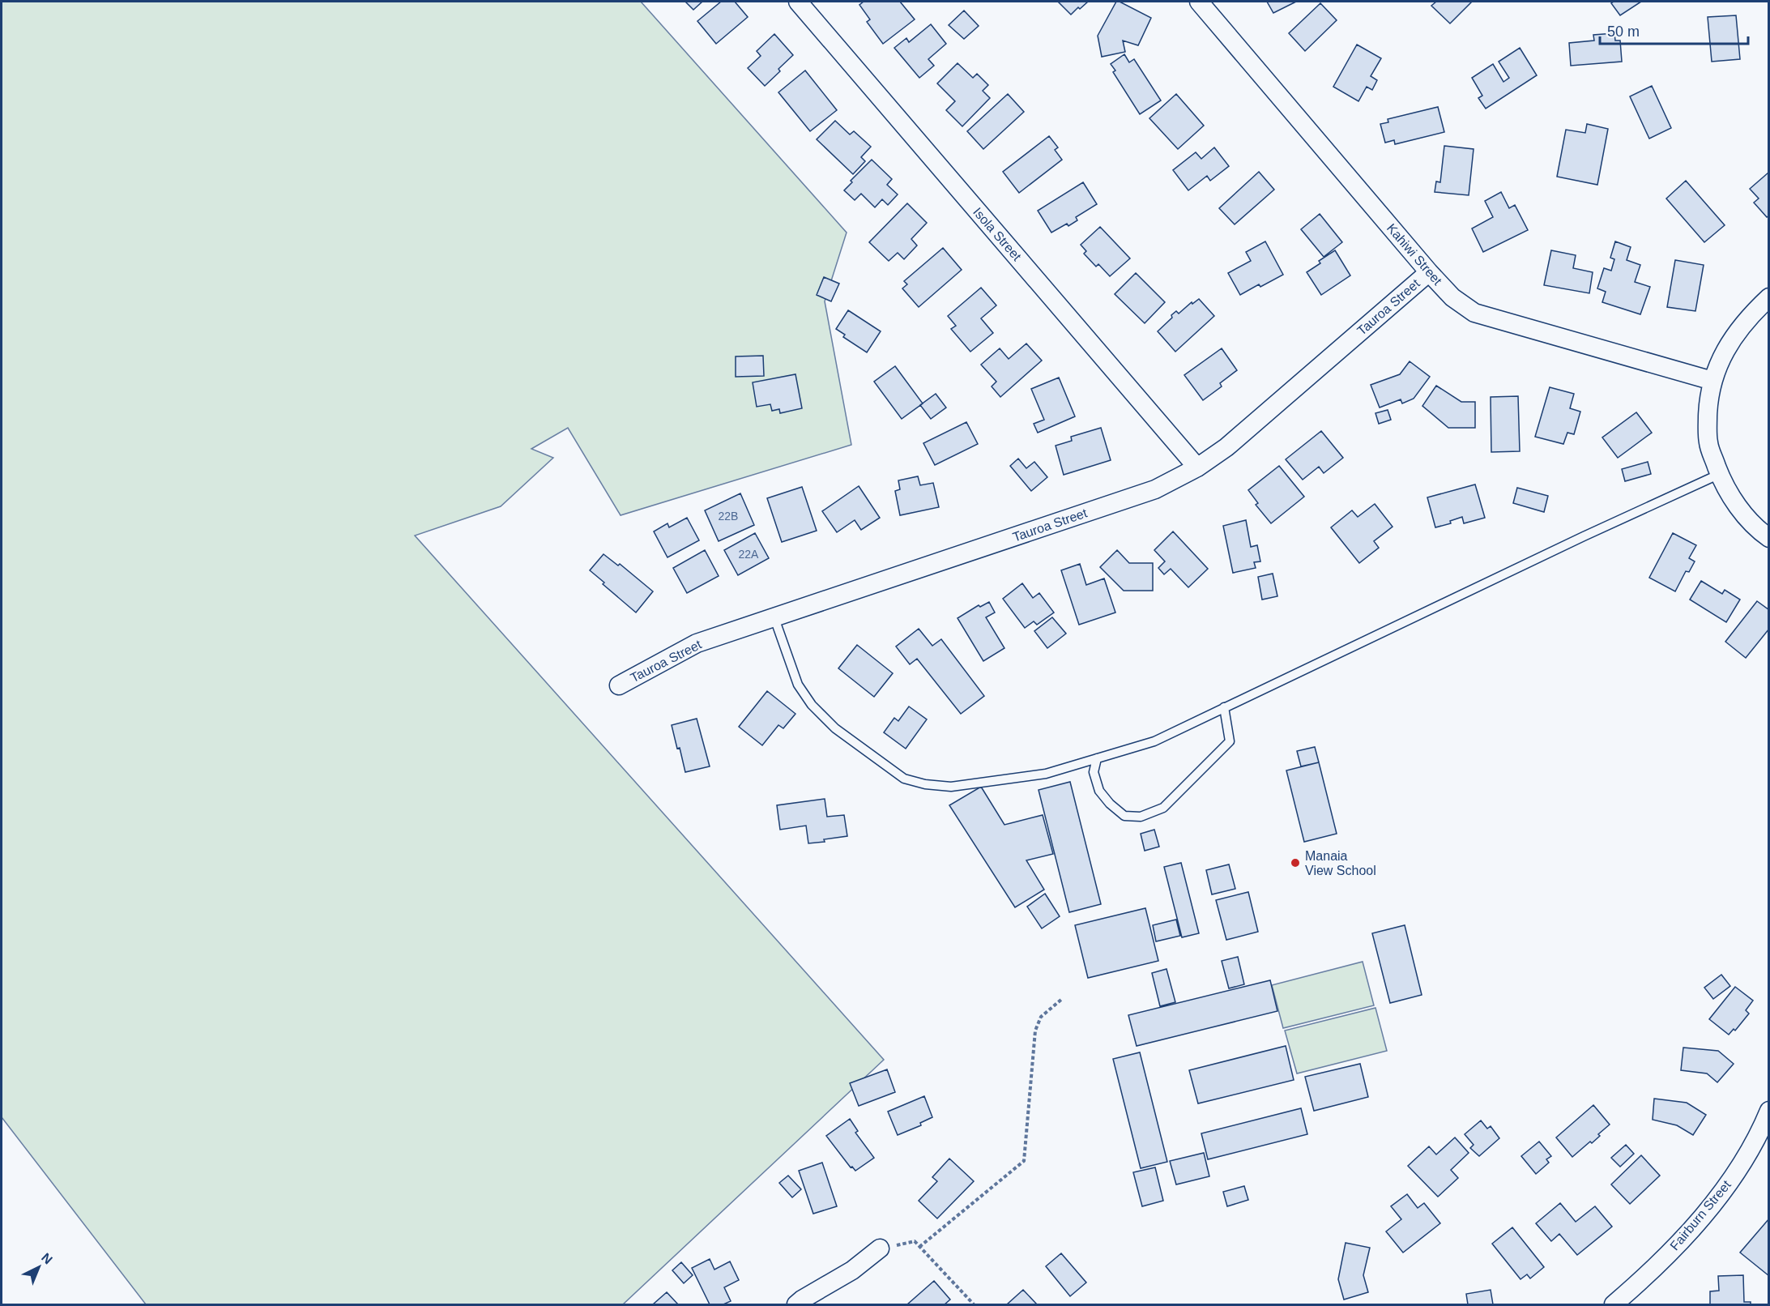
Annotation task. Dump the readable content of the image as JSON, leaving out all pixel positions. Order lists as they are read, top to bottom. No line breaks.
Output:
{"streets":{"street":["Isola Street","Kahiwi Street","Tauroa Street","Fairburn Street"]},"crossings":[["Isola Street","Tauroa Street"],["Kahiwi Street","Tauroa Street"]],"places":["Manaia View School"],"house_numbers":["22B","22A"],"scale_bar":"50 m","north":"top right"}
